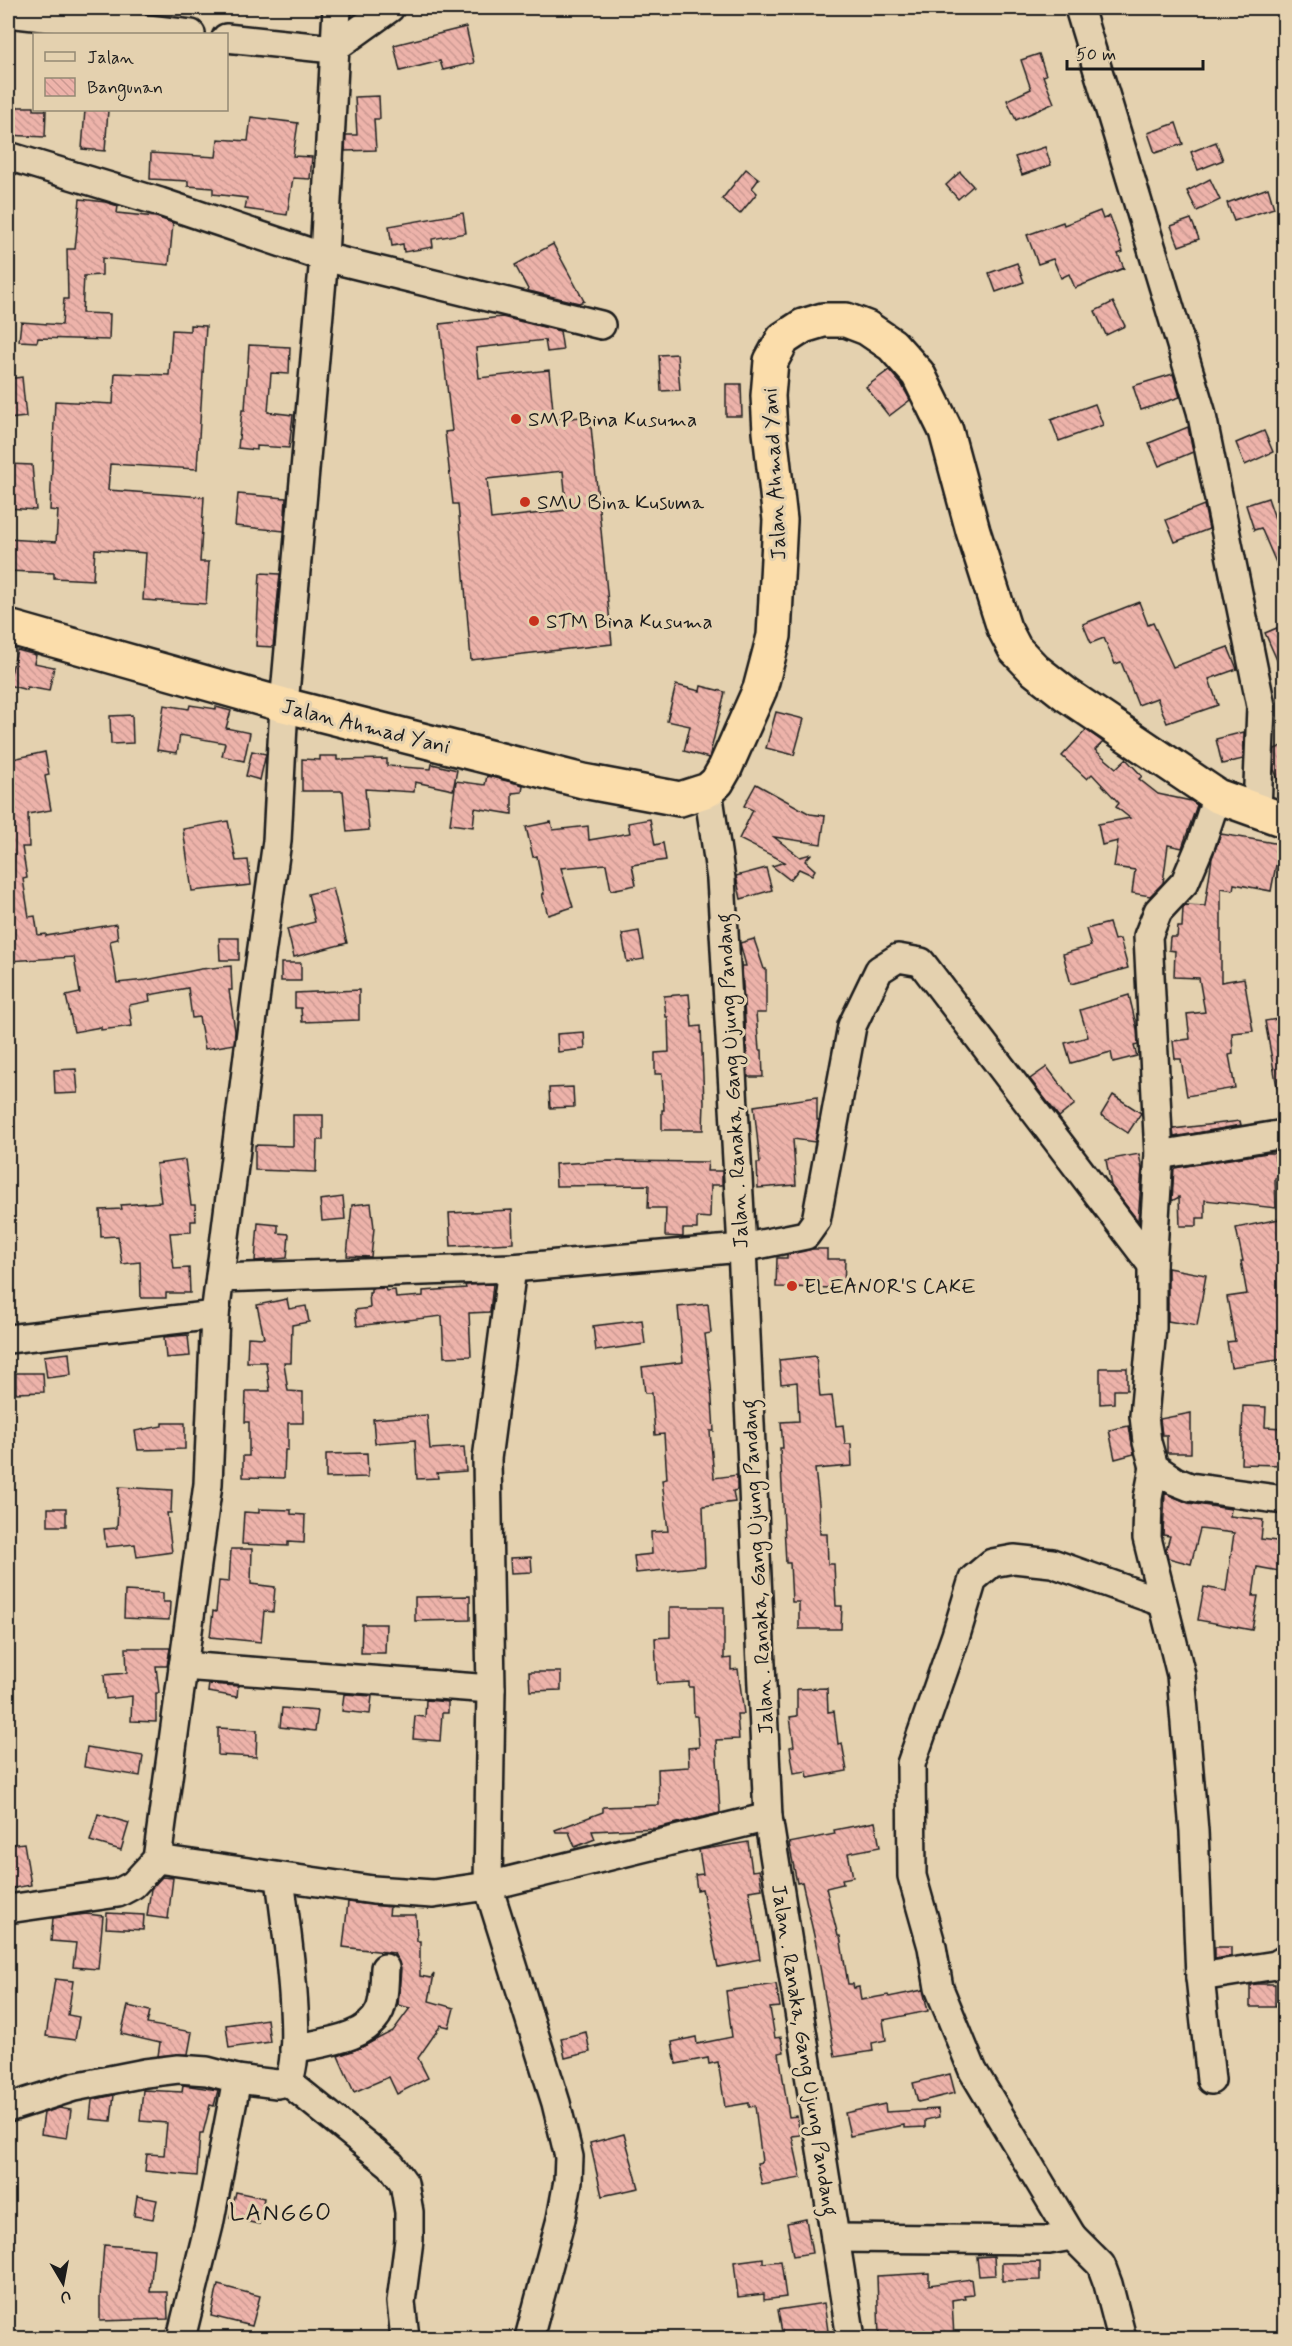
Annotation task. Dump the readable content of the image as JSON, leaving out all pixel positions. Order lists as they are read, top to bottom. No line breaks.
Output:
{"streets":{"highway":["Jalan Ahmad Yani"],"street":["Jalan . Ranaka, Gang Ujung Pandang"]},"crossings":[["Jalan Ahmad Yani","Jalan . Ranaka, Gang Ujung Pandang"]],"districts":["LANGGO"],"places":["SMP Bina Kusuma","SMU Bina Kusuma","STM Bina Kusuma","ELEANOR'S CAKE"],"legend":["Jalan","Bangunan"],"scale_bar":"50 m","north":"bottom"}
